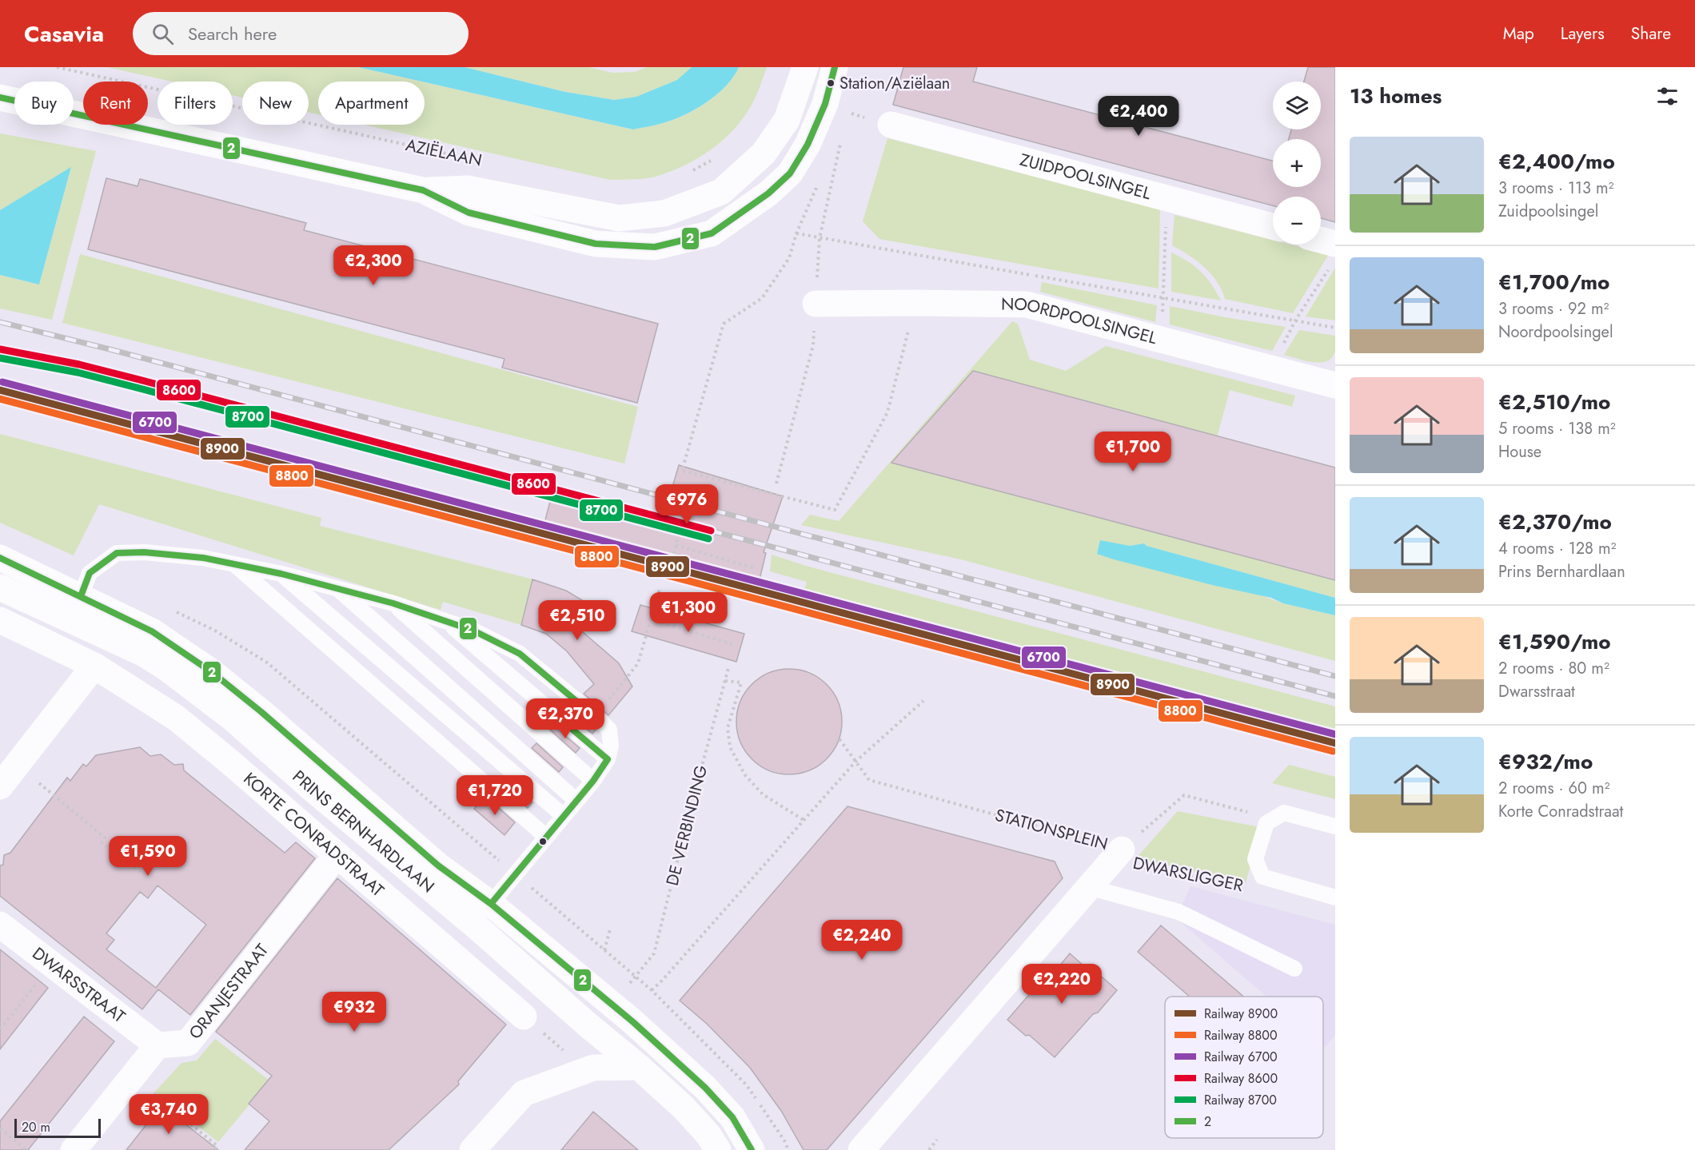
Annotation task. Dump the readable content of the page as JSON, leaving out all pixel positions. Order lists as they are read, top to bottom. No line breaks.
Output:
{"streets":{"street":["AZIËLAAN","ZUIDPOOLSINGEL","NOORDPOOLSINGEL","STATIONSPLEIN","PRINS BERNHARDLAAN","KORTE CONRADSTRAAT","DWARSSTRAAT","ORANJESTRAAT"],"lane":["DWARSLIGGER"],"path":["DE VERBINDING"]},"crossings":[["STATIONSPLEIN","DWARSLIGGER"],["KORTE CONRADSTRAAT","ORANJESTRAAT"],["DWARSSTRAAT","ORANJESTRAAT"]],"places":["Station/Aziëlaan"],"lines":["transit line 2","rail line 8600","rail line 8700","rail line 6700","rail line 8900","rail line 8800"],"legend":["Railway 8900","Railway 8800","Railway 6700","Railway 8600","Railway 8700","2"],"scale_bar":"20 m","page":{"header":"Casavia","search":"Search here","nav":["Map","Layers","Share"],"heading":"13 homes","map_buttons":["+","−"],"chip":["Buy","Rent","Filters","New","Apartment"],"price":["€2,400","€2,300","€1,700","€976","€1,300","€2,510","€2,370","€1,720","€1,590","€2,240","€2,220","€932","€3,740"],"list":[{"name":"€2,400/mo","note":"3 rooms · 113 m² · Zuidpoolsingel"},{"name":"€1,700/mo","note":"3 rooms · 92 m² · Noordpoolsingel"},{"name":"€2,510/mo","note":"5 rooms · 138 m² · House"},{"name":"€2,370/mo","note":"4 rooms · 128 m² · Prins Bernhardlaan"},{"name":"€1,590/mo","note":"2 rooms · 80 m² · Dwarsstraat"},{"name":"€932/mo","note":"2 rooms · 60 m² · Korte Conradstraat"}],"scale":"20 m"}}
